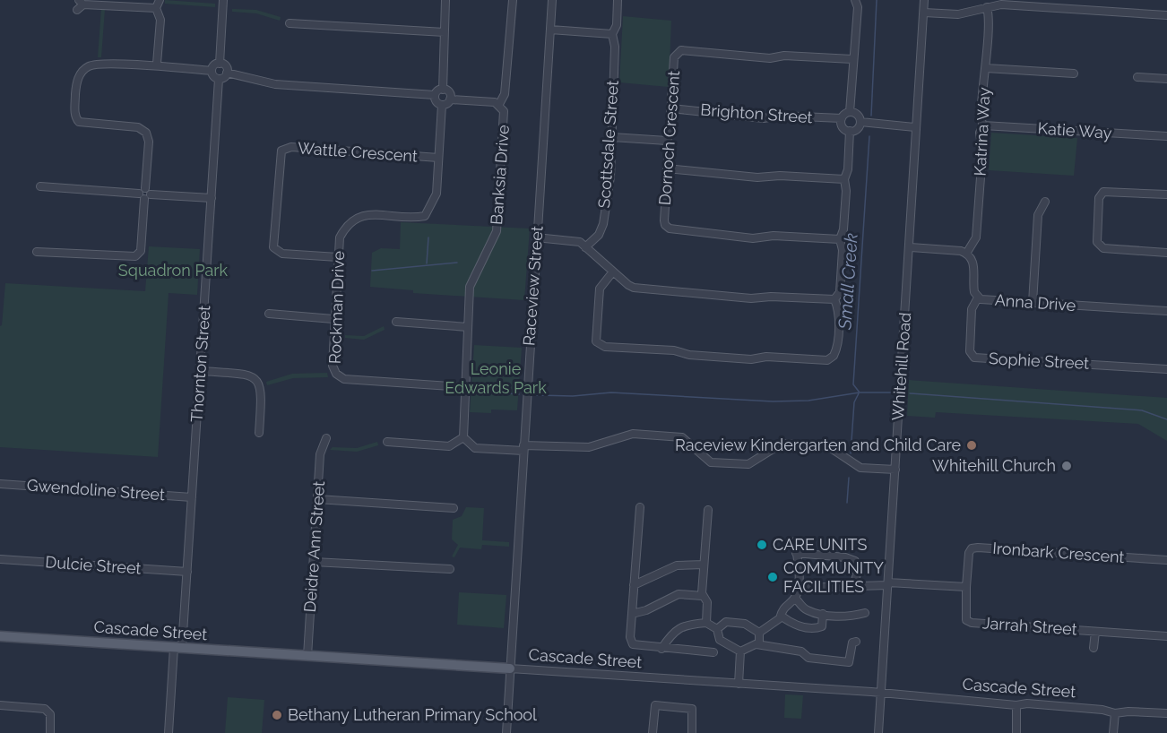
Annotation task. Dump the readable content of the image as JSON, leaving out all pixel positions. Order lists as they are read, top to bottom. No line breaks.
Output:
{"streets":{"main road":["Cascade Street"],"street":["Brighton Street","Katie Way","Katrina Way","Dornoch Crescent","Scottsdale Street","Wattle Crescent","Banksia Drive","Raceview Street","Anna Drive","Rockman Drive","Sophie Street","Thornton Street","Whitehill Road","Gwendoline Street","Deidre Ann Street","Ironbark Crescent","Dulcie Street","Jarrah Street"]},"crossings":[["Brighton Street","Dornoch Crescent"],["Katie Way","Katrina Way"],["Katrina Way","Anna Drive"],["Wattle Crescent","Rockman Drive"],["Banksia Drive","Rockman Drive"],["Raceview Street","Cascade Street"],["Anna Drive","Sophie Street"],["Thornton Street","Gwendoline Street"],["Thornton Street","Dulcie Street"],["Thornton Street","Cascade Street"],["Whitehill Road","Cascade Street"],["Deidre Ann Street","Cascade Street"],["Ironbark Crescent","Jarrah Street"]],"water":["Small Creek"],"parks":["Squadron Park","Leonie Edwards Park"],"places":["Raceview Kindergarten and Child Care","Whitehill Church","CARE UNITS","COMMUNITY FACILITIES","Bethany Lutheran Primary School"]}
